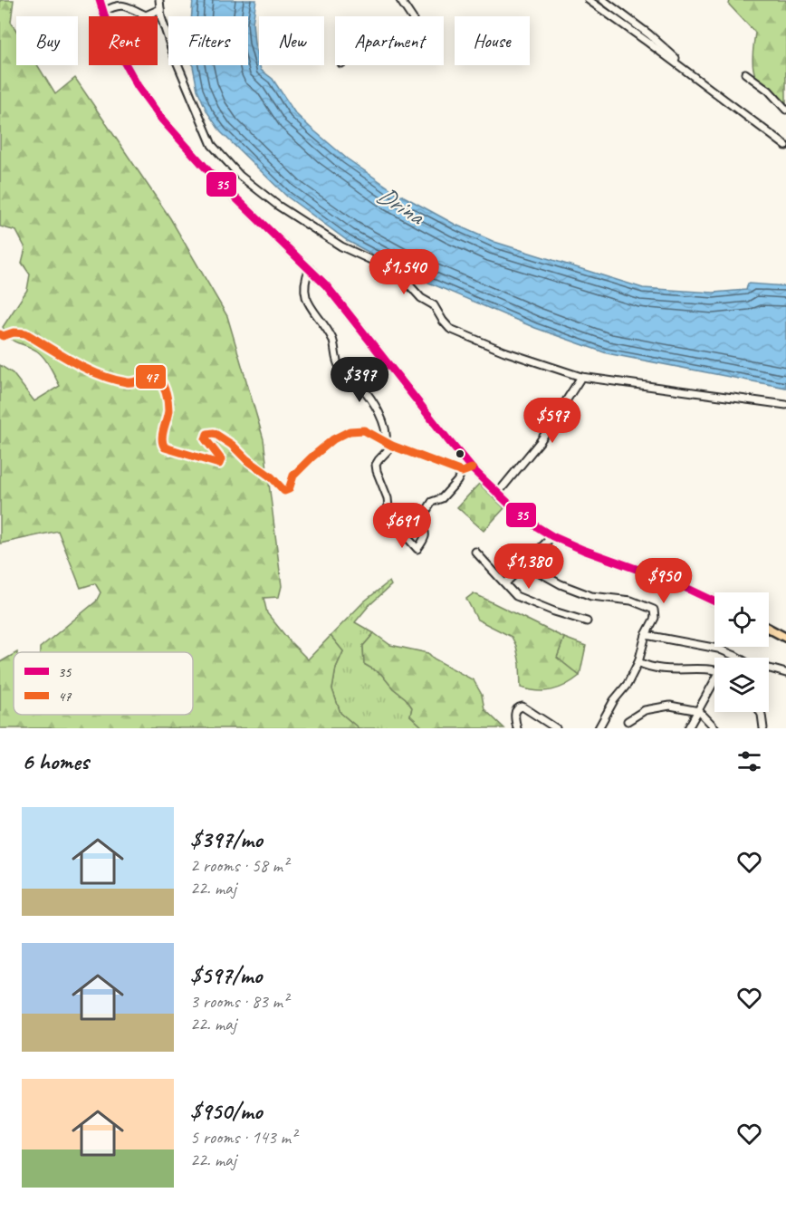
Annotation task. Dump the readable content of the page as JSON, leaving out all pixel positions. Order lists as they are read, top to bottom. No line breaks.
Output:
{"water":["Drina"],"lines":["transit line 35","transit line 47"],"legend":["35","47"],"page":{"chip":["Buy","Rent","Filters","New","Apartment","House"],"price":["$1,540","$397","$597","$691","$1,380","$950"],"heading":"6 homes","list":[{"name":"$397/mo","note":"2 rooms · 58 m² · 22. maj"},{"name":"$597/mo","note":"3 rooms · 83 m² · 22. maj"},{"name":"$950/mo","note":"5 rooms · 143 m² · 22. maj"}]}}
